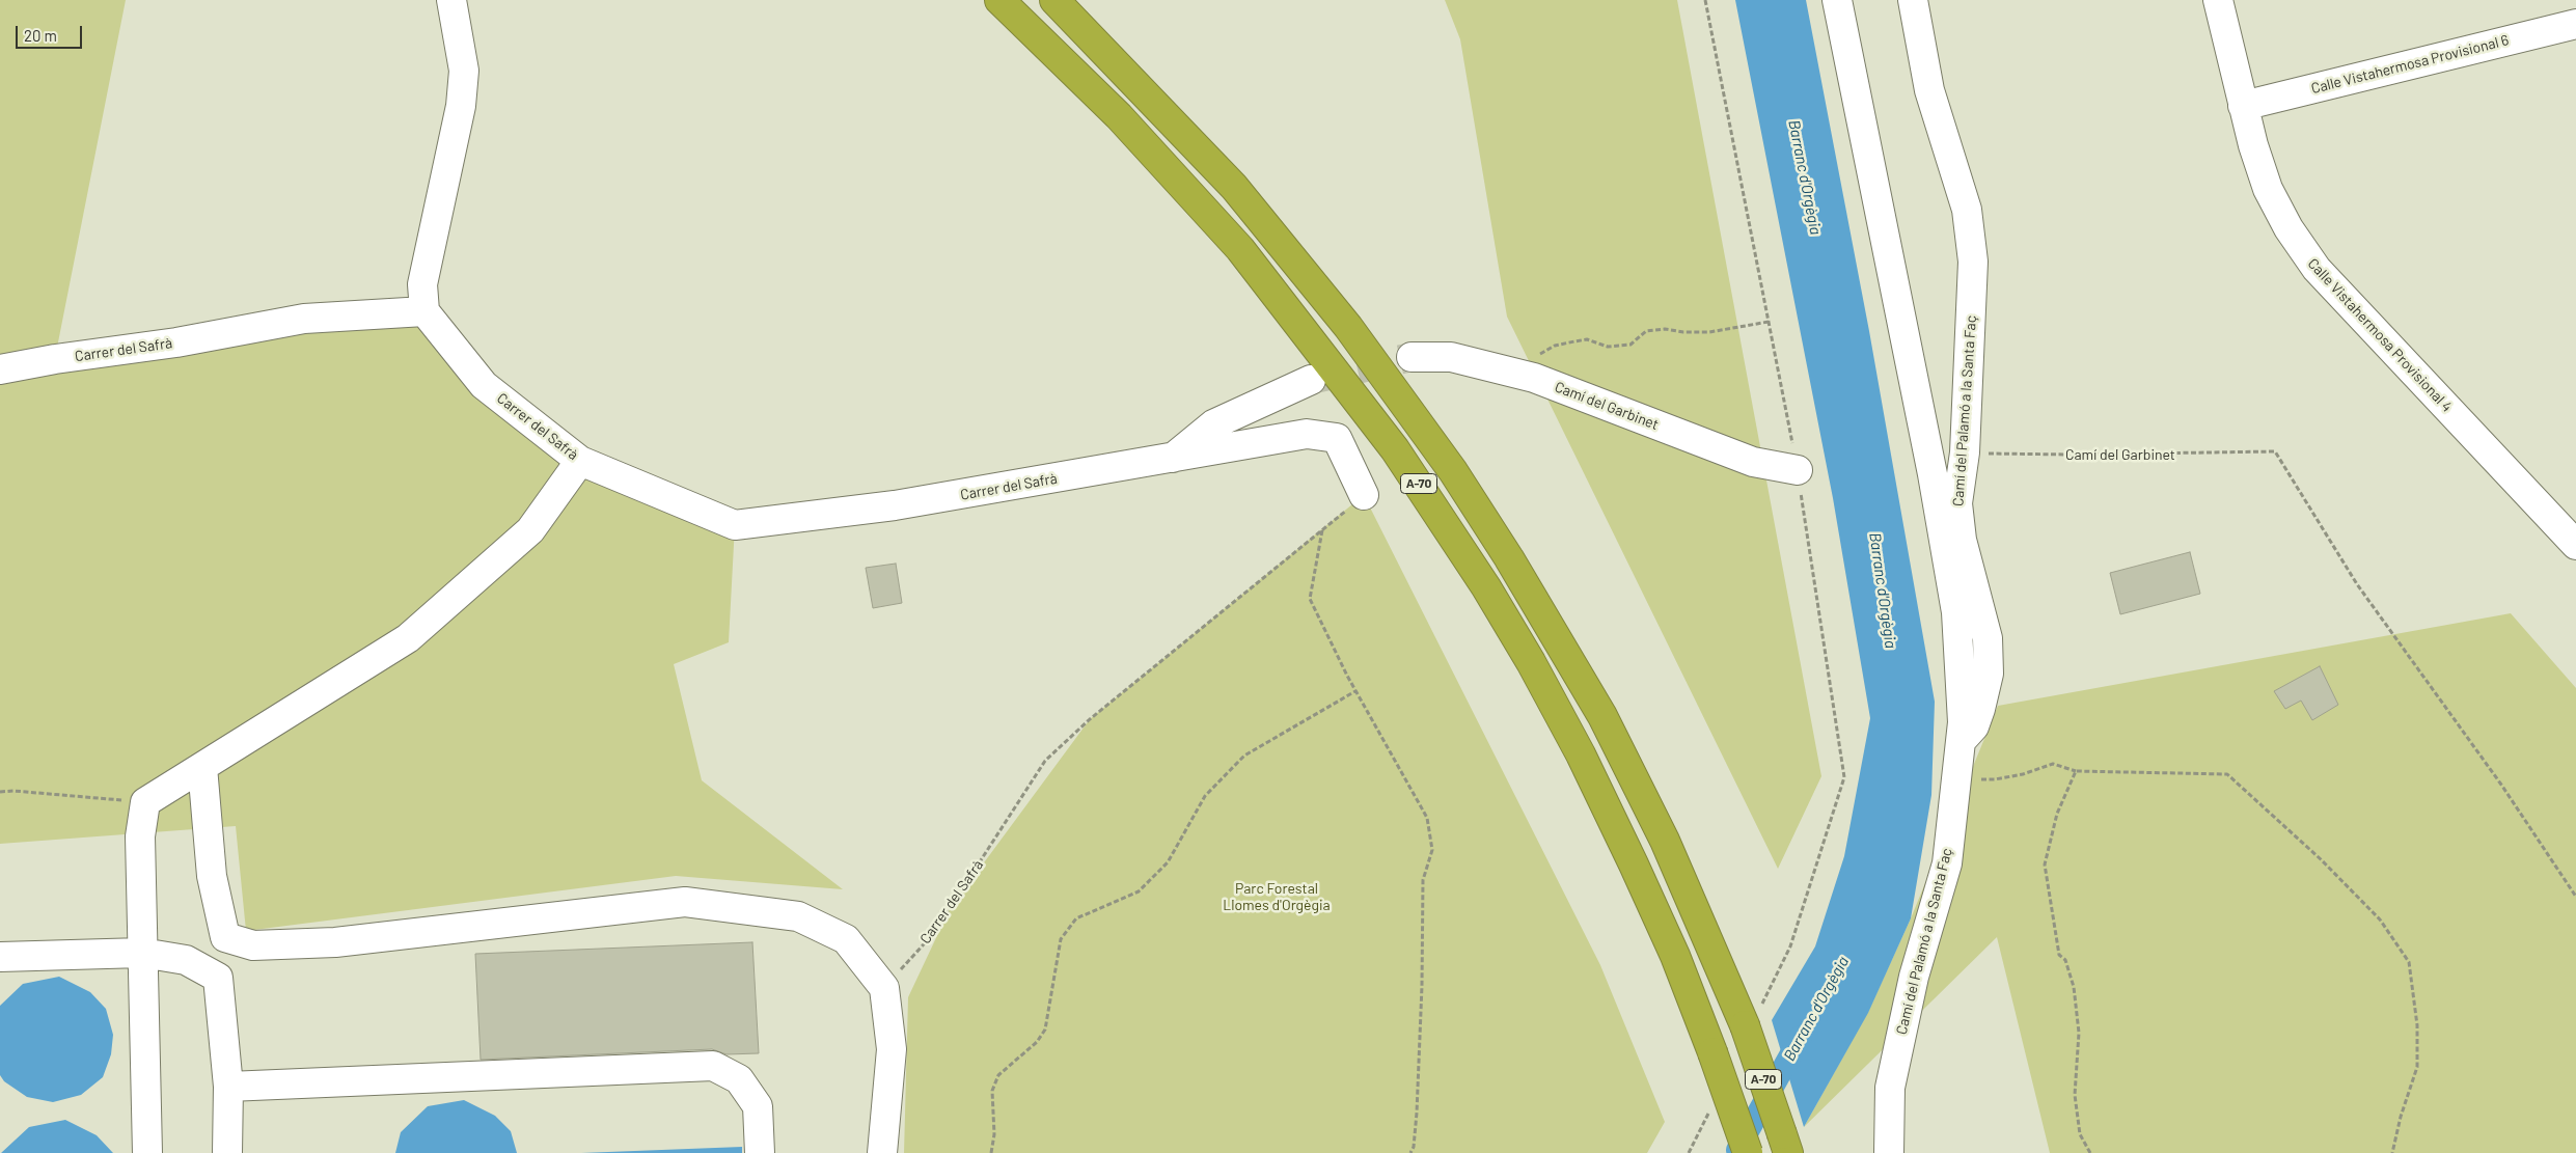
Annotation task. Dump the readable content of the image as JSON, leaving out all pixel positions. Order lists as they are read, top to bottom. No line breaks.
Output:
{"streets":{"highway":["A-70"],"street":["Calle Vistahermosa Provisional 6","Calle Vistahermosa Provisional 4","Carrer del Safrà","Camí del Garbinet","Camí del Palamó a la Santa Faç"]},"crossings":[["Calle Vistahermosa Provisional 6","Calle Vistahermosa Provisional 4"],["Camí del Garbinet","Camí del Palamó a la Santa Faç"]],"water":["Barranc d'Orgègia"],"parks":["Parc Forestal Llomes d'Orgègia"],"scale_bar":"20 m"}
